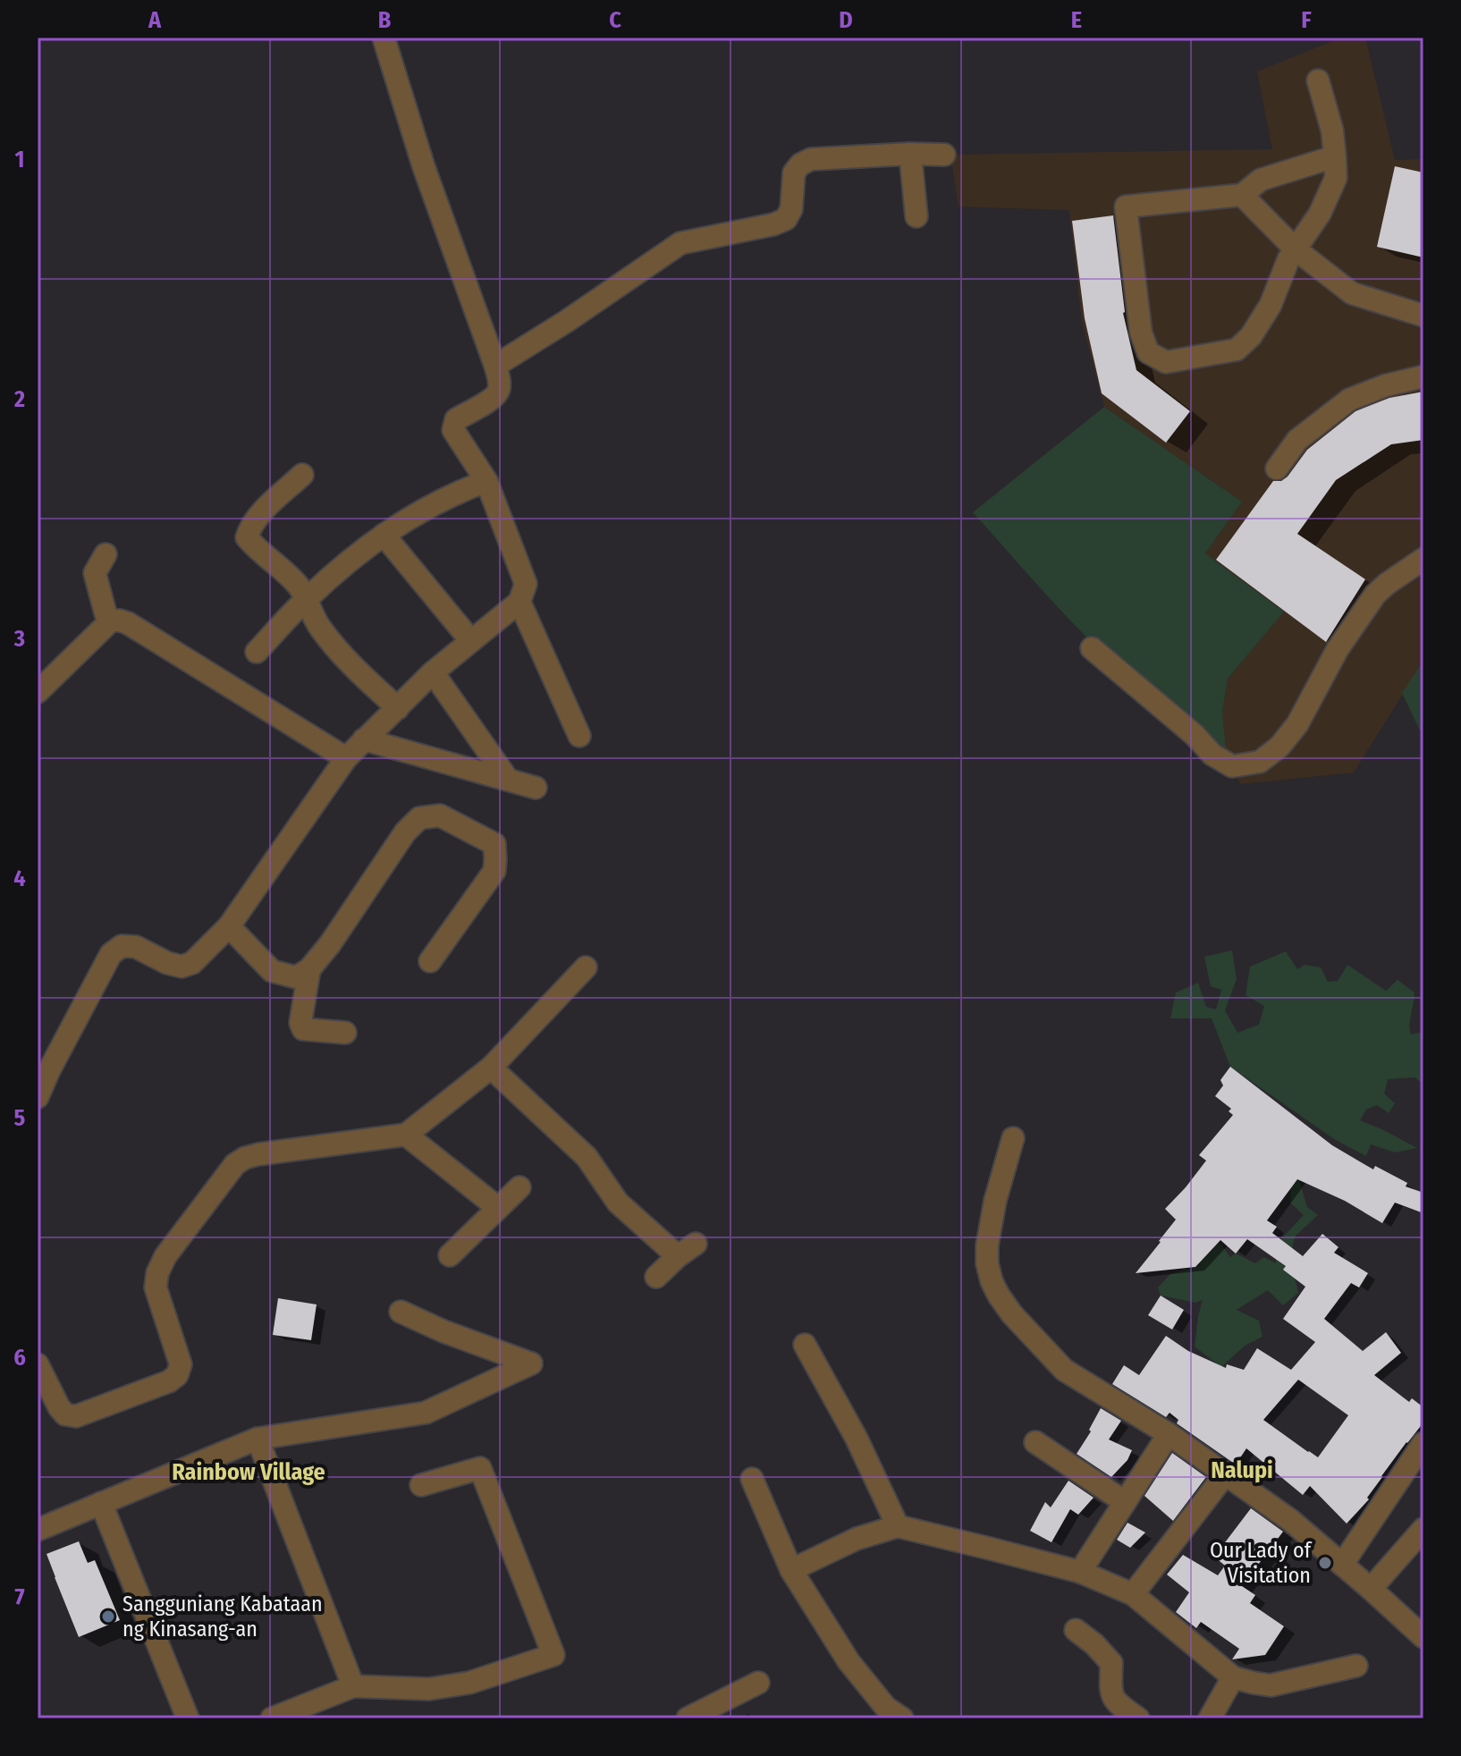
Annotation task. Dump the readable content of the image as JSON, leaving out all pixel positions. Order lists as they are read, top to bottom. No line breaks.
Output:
{"districts":["Nalupi","Rainbow Village"],"places":["Our Lady of Visitation","Sangguniang Kabataan ng Kinasang-an"],"grid":{"columns":["A","B","C","D","E","F"],"rows":["1","2","3","4","5","6","7"]}}
